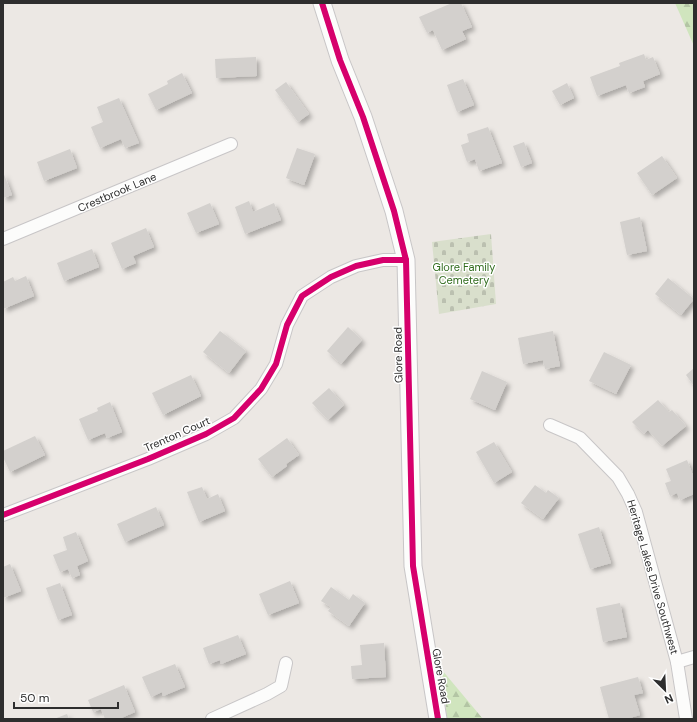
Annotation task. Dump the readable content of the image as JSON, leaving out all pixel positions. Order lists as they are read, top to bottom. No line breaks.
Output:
{"streets":{"street":["Crestbrook Lane","Glore Road","Trenton Court","Heritage Lakes Drive Southwest"]},"crossings":[["Glore Road","Trenton Court"]],"parks":["Glore Family Cemetery"],"scale_bar":"50 m","north":"bottom right"}
